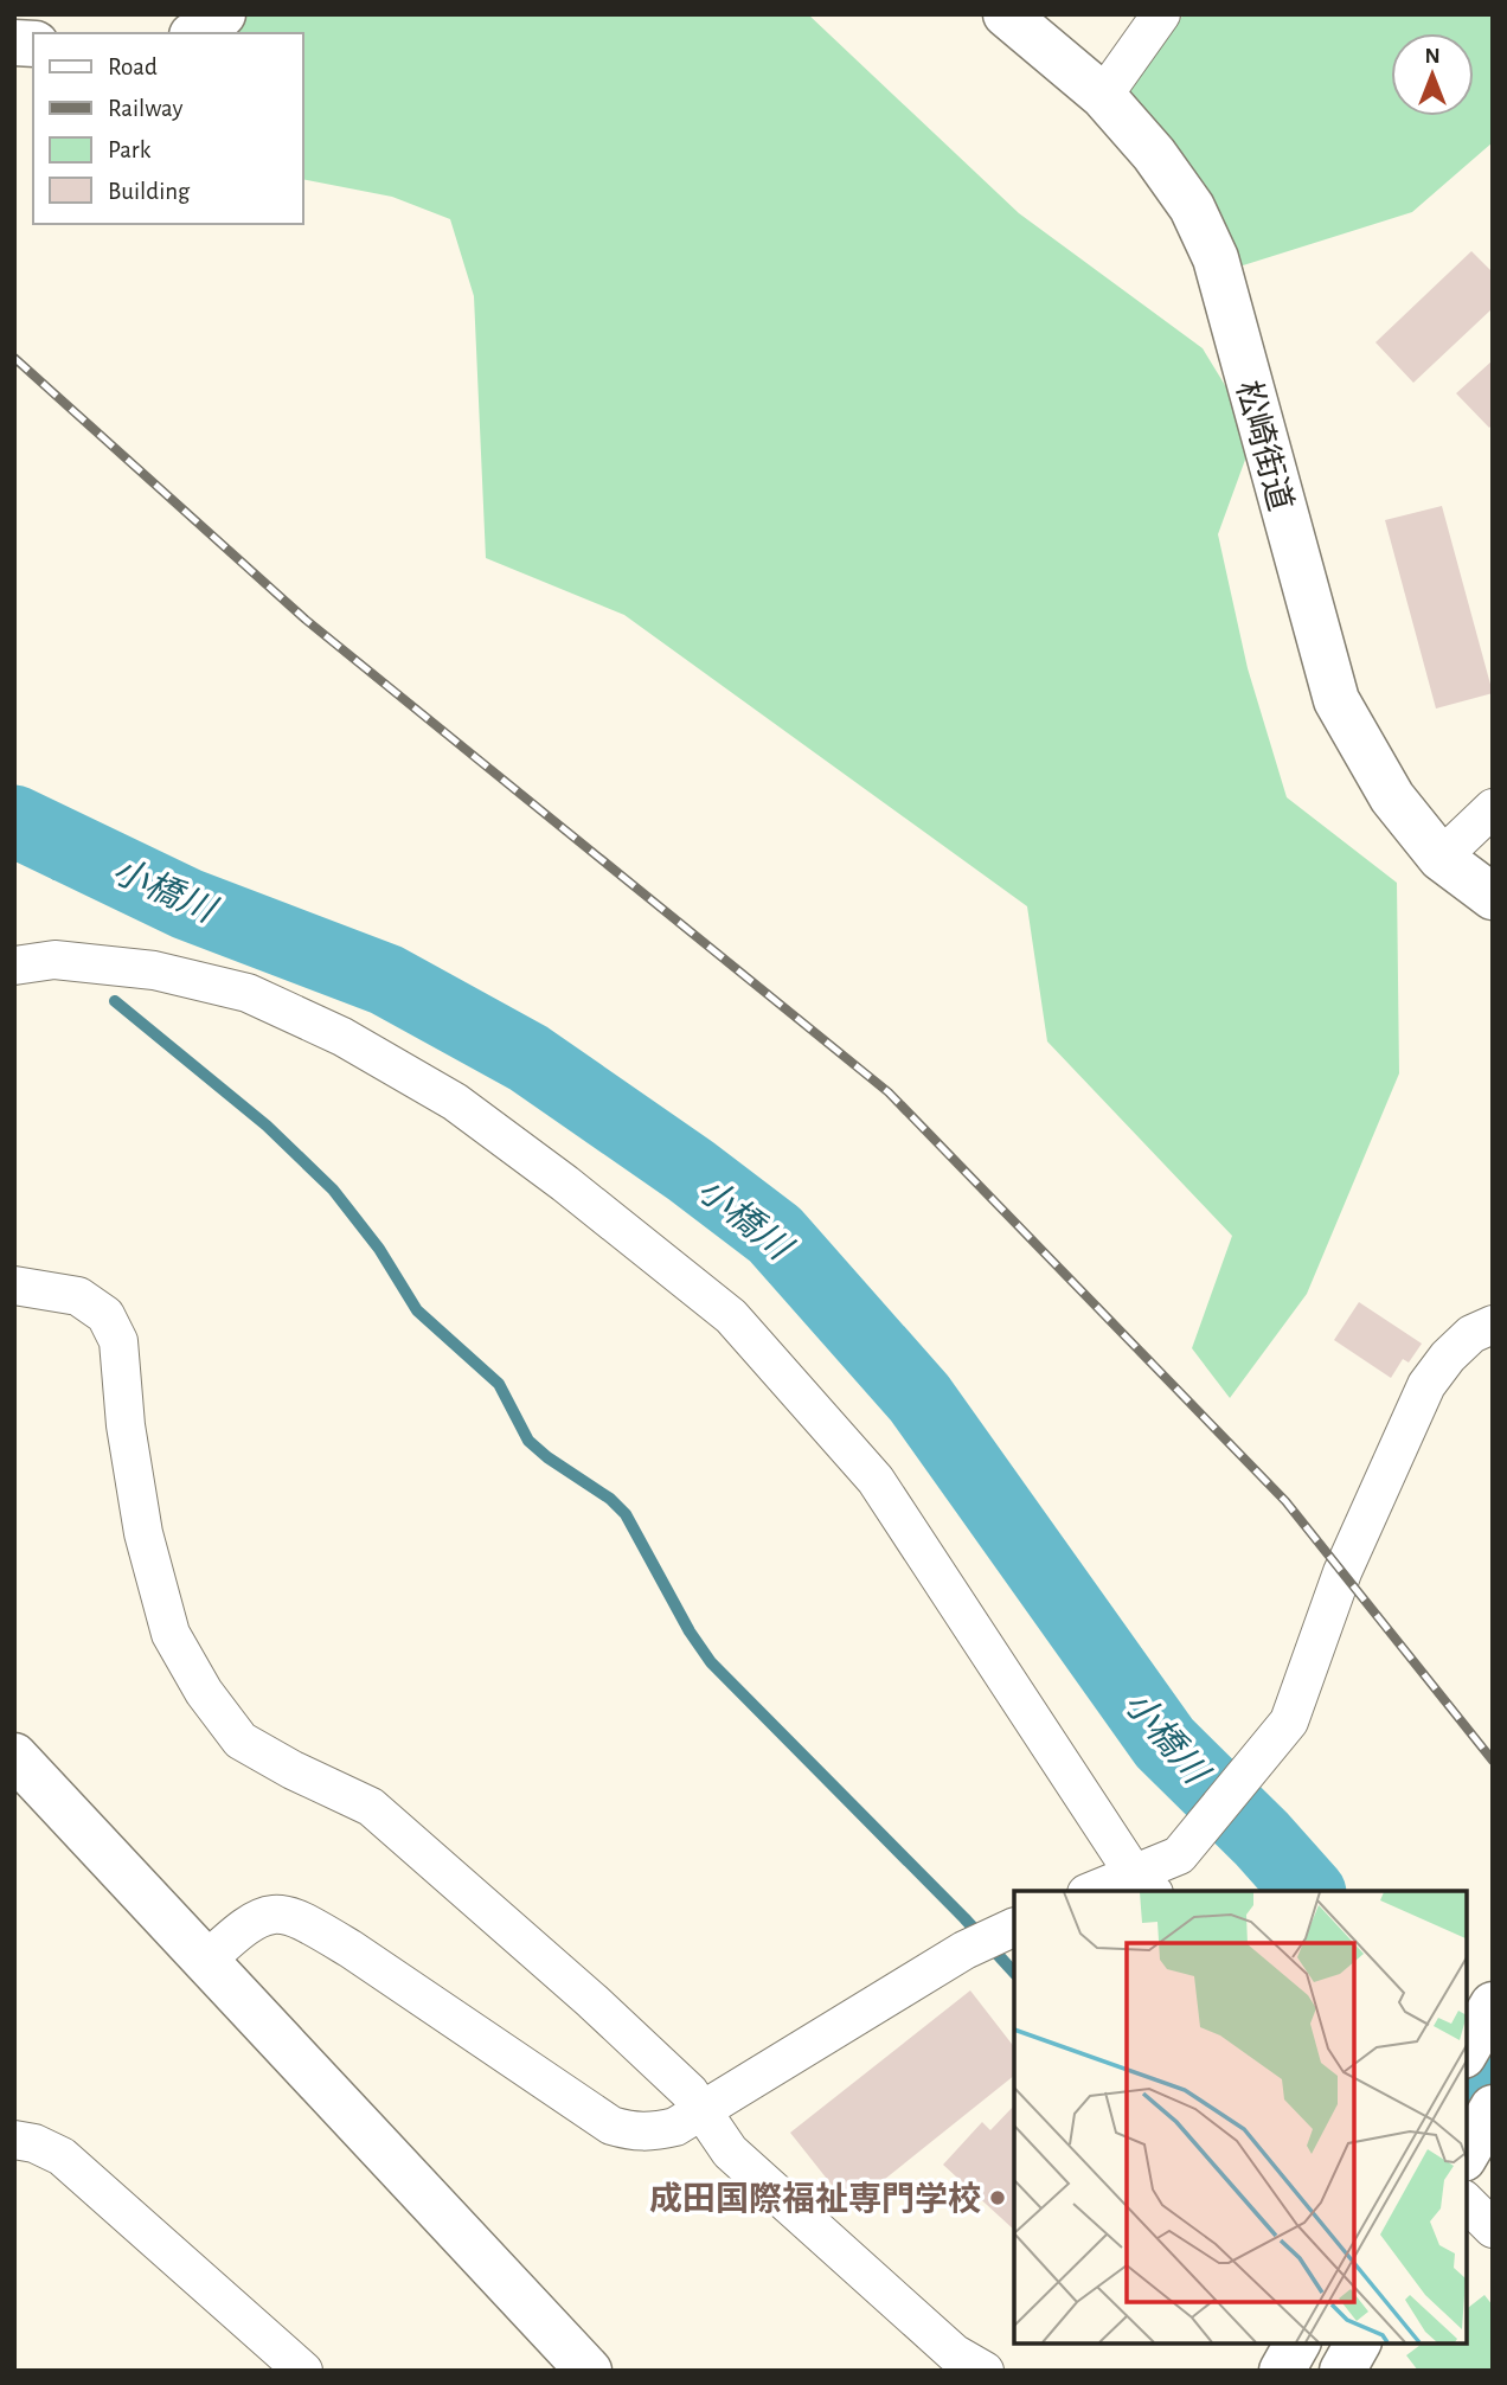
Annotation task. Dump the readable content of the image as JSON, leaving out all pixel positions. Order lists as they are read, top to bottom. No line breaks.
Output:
{"streets":{"main road":["松崎街道"]},"water":["小橋川"],"places":["成田国際福祉専門学校"],"legend":["Road","Railway","Park","Building"],"north":"top"}
